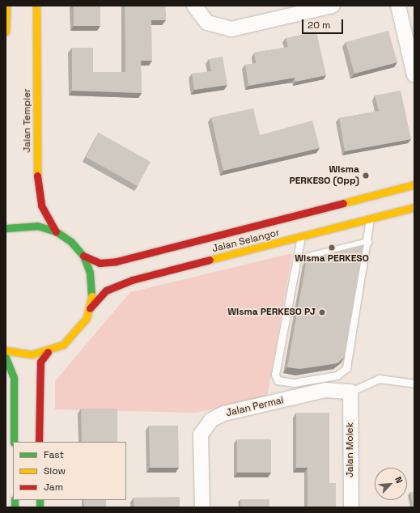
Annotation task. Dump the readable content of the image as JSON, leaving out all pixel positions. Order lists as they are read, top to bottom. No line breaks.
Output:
{"streets":{"main road":["Jalan Templer","Jalan Selangor"],"street":["Jalan Permai","Jalan Molek"]},"crossings":[["Jalan Permai","Jalan Molek"]],"places":["Wisma PERKESO (Opp)","Wisma PERKESO","Wisma PERKESO PJ"],"legend":["Fast","Slow","Jam"],"scale_bar":"20 m","north":"top right"}
